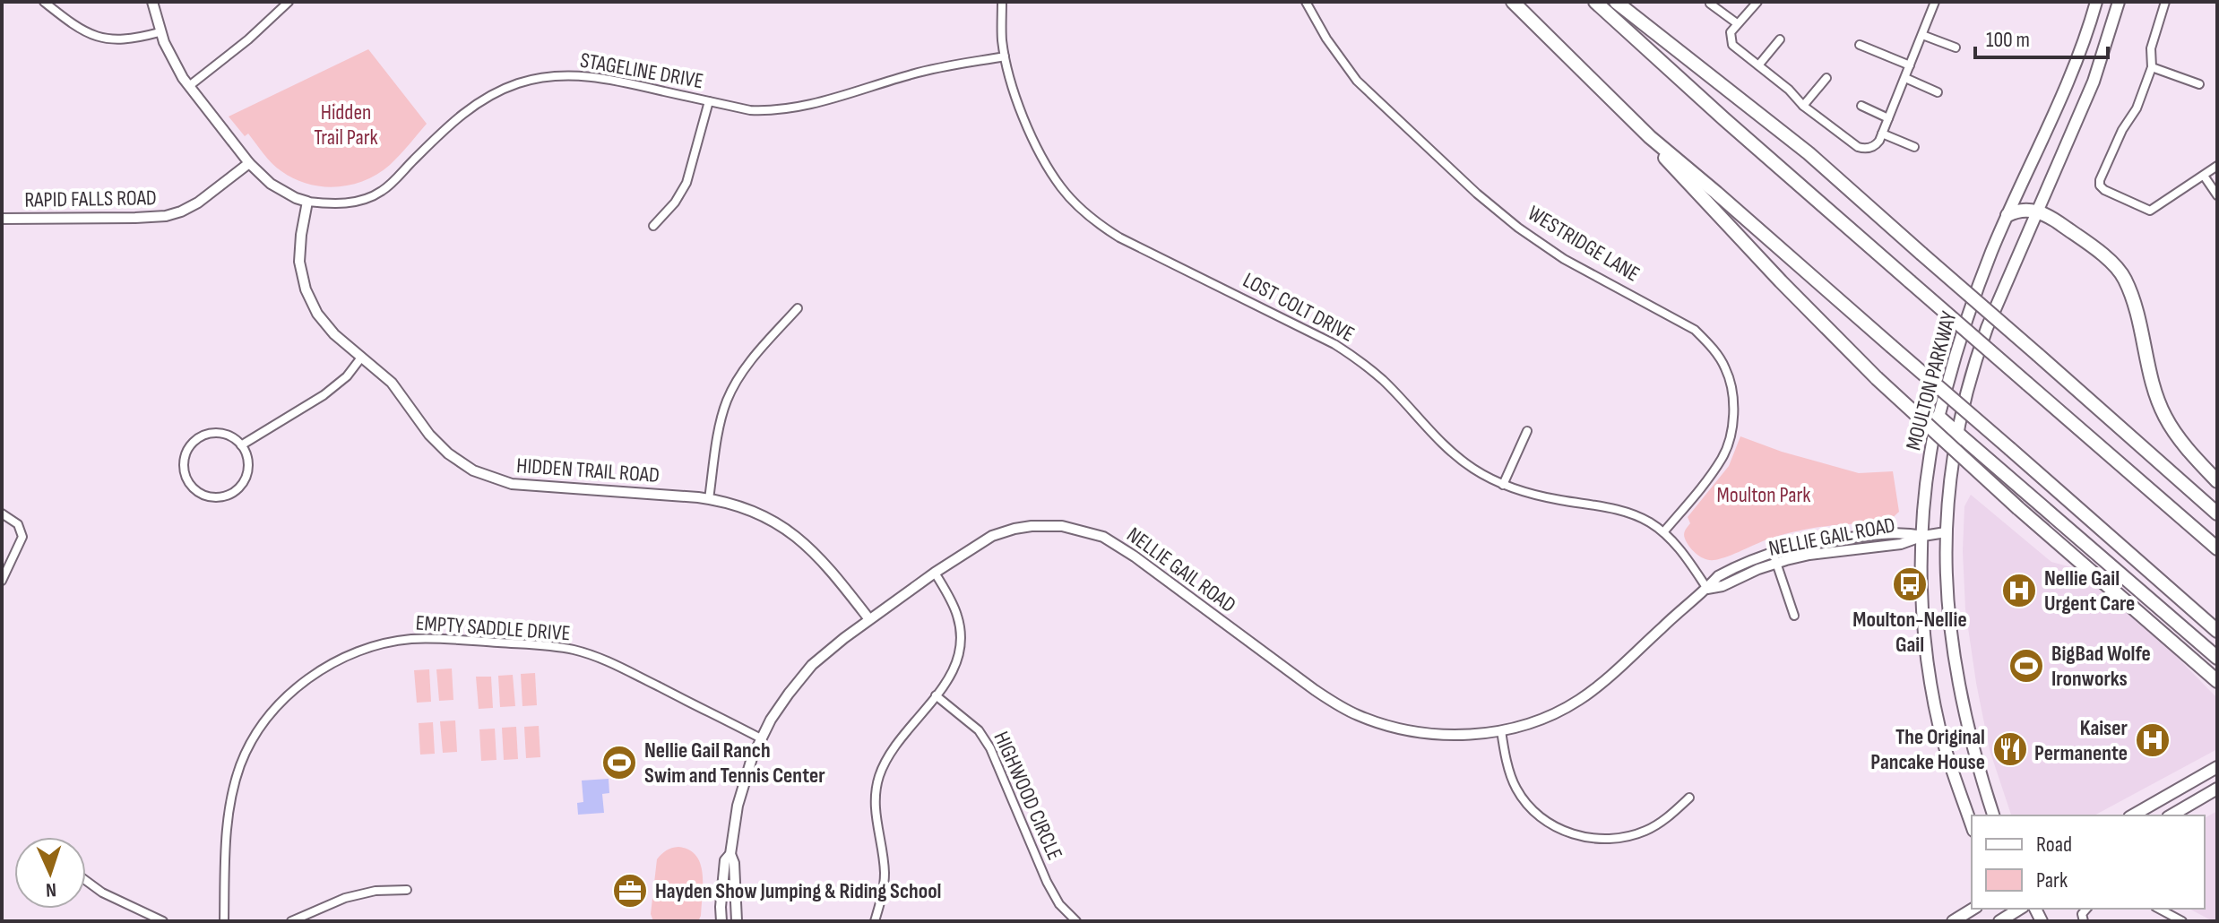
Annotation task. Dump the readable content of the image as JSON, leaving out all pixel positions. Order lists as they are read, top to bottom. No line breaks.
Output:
{"streets":{"main road":["MOULTON PARKWAY"],"street":["STAGELINE DRIVE","RAPID FALLS ROAD","WESTRIDGE LANE","LOST COLT DRIVE","HIDDEN TRAIL ROAD","NELLIE GAIL ROAD","EMPTY SADDLE DRIVE","HIGHWOOD CIRCLE"]},"crossings":[["STAGELINE DRIVE","LOST COLT DRIVE"],["STAGELINE DRIVE","HIDDEN TRAIL ROAD"],["WESTRIDGE LANE","LOST COLT DRIVE"],["LOST COLT DRIVE","NELLIE GAIL ROAD"],["MOULTON PARKWAY","NELLIE GAIL ROAD"],["HIDDEN TRAIL ROAD","NELLIE GAIL ROAD"],["NELLIE GAIL ROAD","EMPTY SADDLE DRIVE"]],"parks":["Hidden Trail Park","Moulton Park"],"places":{"bus stop":["Moulton-Nellie Gail"],"hospital":["Nellie Gail Urgent Care","Kaiser Permanente"],"sports":["BigBad Wolfe Ironworks","Nellie Gail Ranch Swim and Tennis Center"],"restaurant":["The Original Pancake House"],"office":["Hayden Show Jumping & Riding School"]},"legend":["Road","Park"],"scale_bar":"100 m","north":"bottom"}
